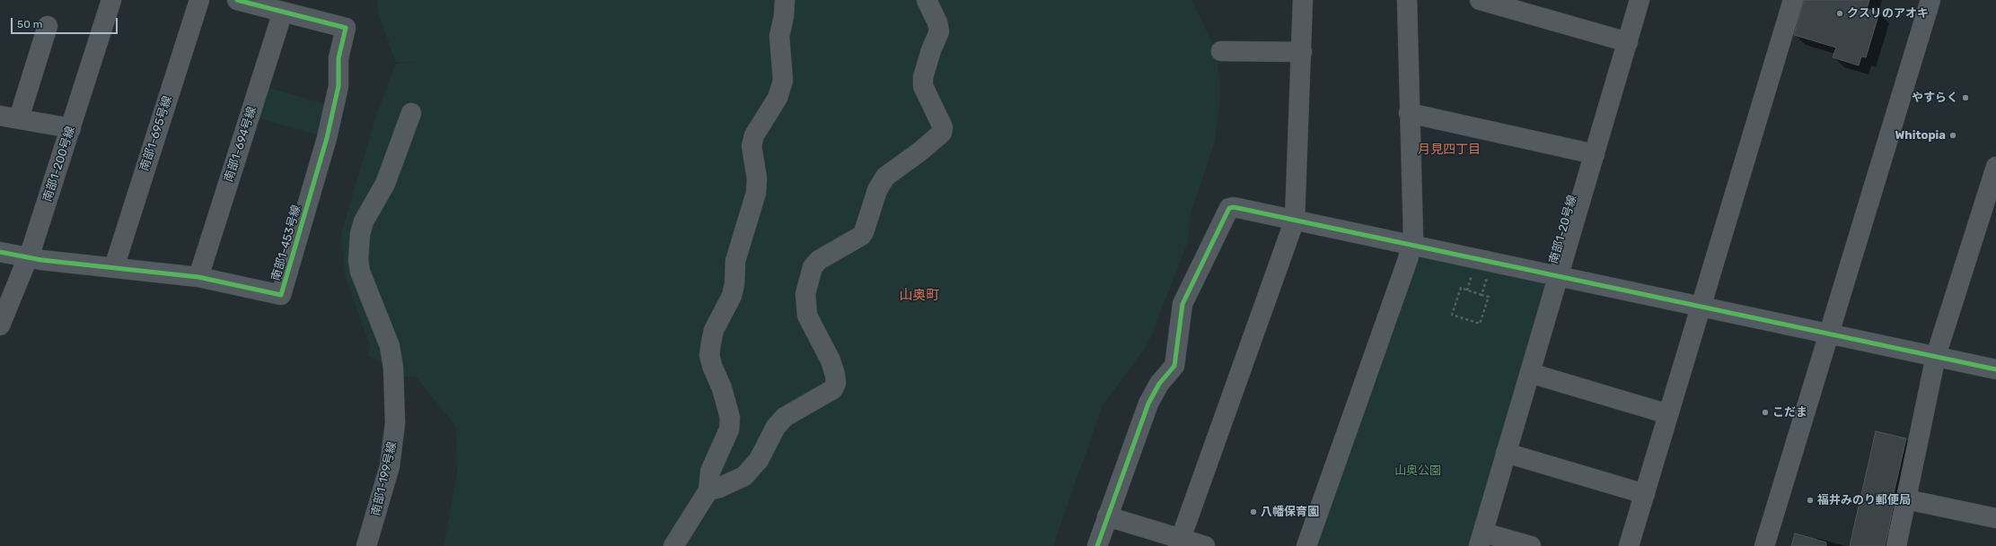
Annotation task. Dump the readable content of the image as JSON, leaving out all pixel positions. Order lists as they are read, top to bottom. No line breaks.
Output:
{"streets":{"street":["南部1-695号線","南部1-694号線","南部1-200号線","南部1-20号線","南部1-453号線","南部1-199号線"]},"crossings":[["南部1-695号線","南部1-453号線"],["南部1-694号線","南部1-453号線"],["南部1-200号線","南部1-453号線"]],"districts":["月見四丁目","山奥町"],"parks":["山奥公園"],"places":["クスリのアオキ","やすらく","Whitopia","こだま","福井みのり郵便局","八幡保育園"],"scale_bar":"50 m"}
